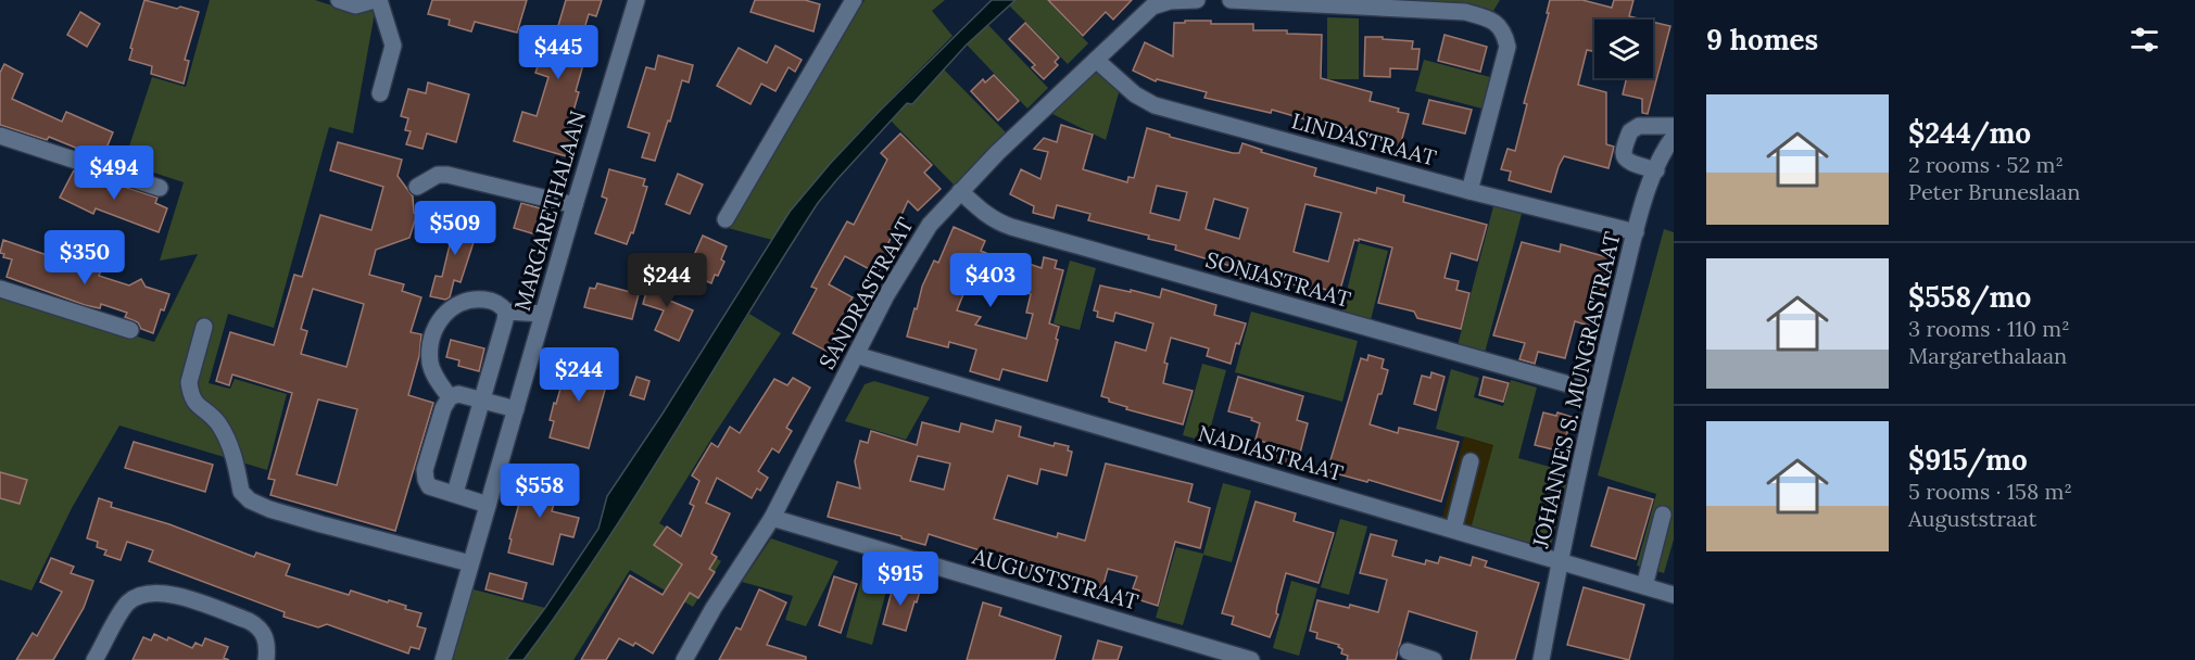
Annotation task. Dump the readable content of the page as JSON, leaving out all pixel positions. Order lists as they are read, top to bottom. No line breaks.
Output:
{"streets":{"street":["LINDASTRAAT","MARGARETHALAAN","SONJASTRAAT","SANDRASTRAAT","JOHANNES S. MUNGRASTRAAT","NADIASTRAAT","AUGUSTSTRAAT"]},"crossings":[["LINDASTRAAT","SANDRASTRAAT"],["LINDASTRAAT","JOHANNES S. MUNGRASTRAAT"],["SONJASTRAAT","SANDRASTRAAT"],["SONJASTRAAT","JOHANNES S. MUNGRASTRAAT"],["SANDRASTRAAT","NADIASTRAAT"],["SANDRASTRAAT","AUGUSTSTRAAT"],["JOHANNES S. MUNGRASTRAAT","NADIASTRAAT"]],"page":{"heading":"9 homes","price":["$445","$494","$509","$350","$244","$403","$244","$558","$915"],"list":[{"name":"$244/mo","note":"2 rooms · 52 m² · Peter Bruneslaan"},{"name":"$558/mo","note":"3 rooms · 110 m² · Margarethalaan"},{"name":"$915/mo","note":"5 rooms · 158 m² · Auguststraat"}]}}
